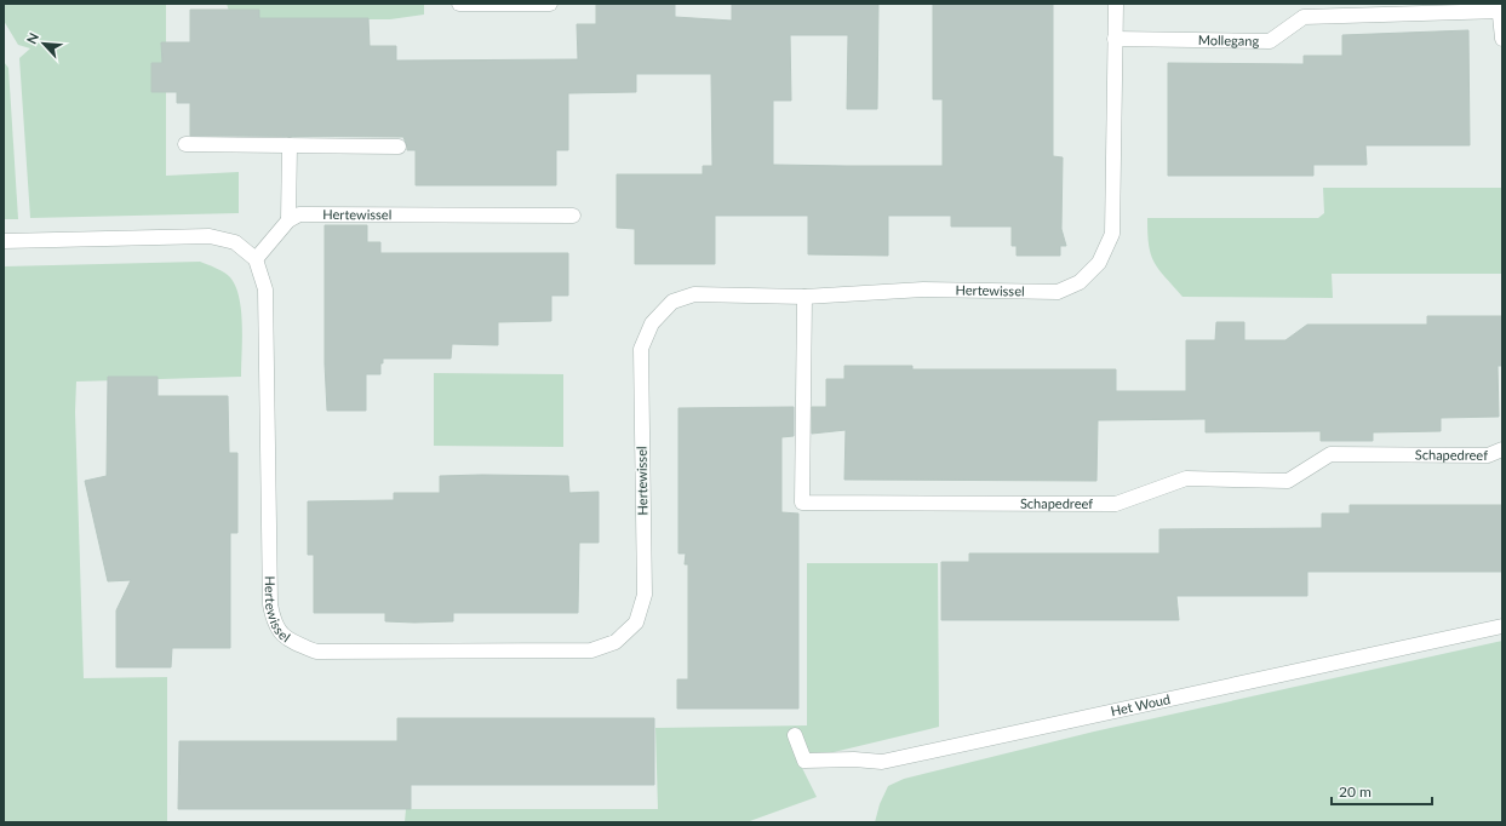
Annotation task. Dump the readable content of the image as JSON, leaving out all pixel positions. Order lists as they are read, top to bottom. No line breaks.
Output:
{"streets":{"street":["Mollegang","Hertewissel","Schapedreef","Het Woud"]},"crossings":[["Mollegang","Hertewissel"],["Hertewissel","Schapedreef"]],"scale_bar":"20 m","north":"top left"}
